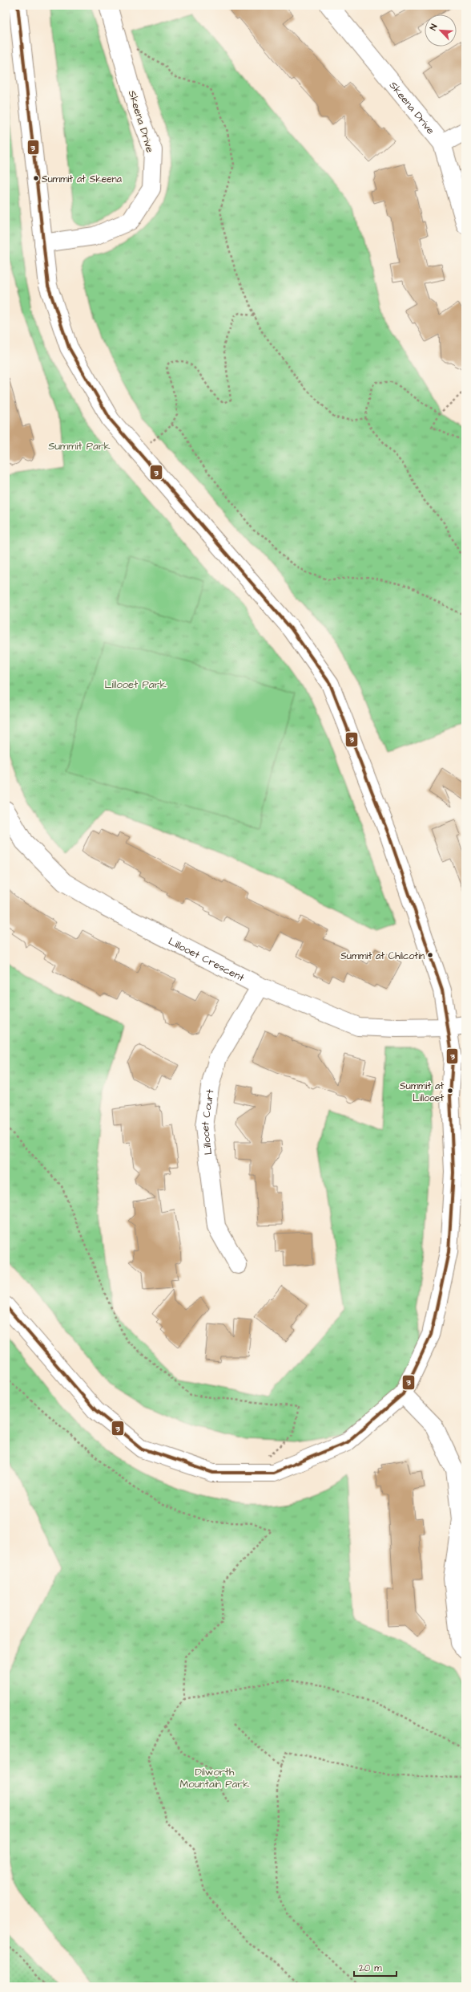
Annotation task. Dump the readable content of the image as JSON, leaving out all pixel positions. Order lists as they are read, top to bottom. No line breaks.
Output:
{"streets":{"street":["Skeena Drive","Lillooet Crescent","Lillooet Court"]},"crossings":[["Lillooet Crescent","Lillooet Court"]],"parks":["Summit Park","Lillooet Park","Dilworth Mountain Park"],"places":["Summit at Skeena","Summit at Chilcotin","Summit at Lillooet"],"lines":["transit line 3"],"scale_bar":"20 m","north":"top left"}
